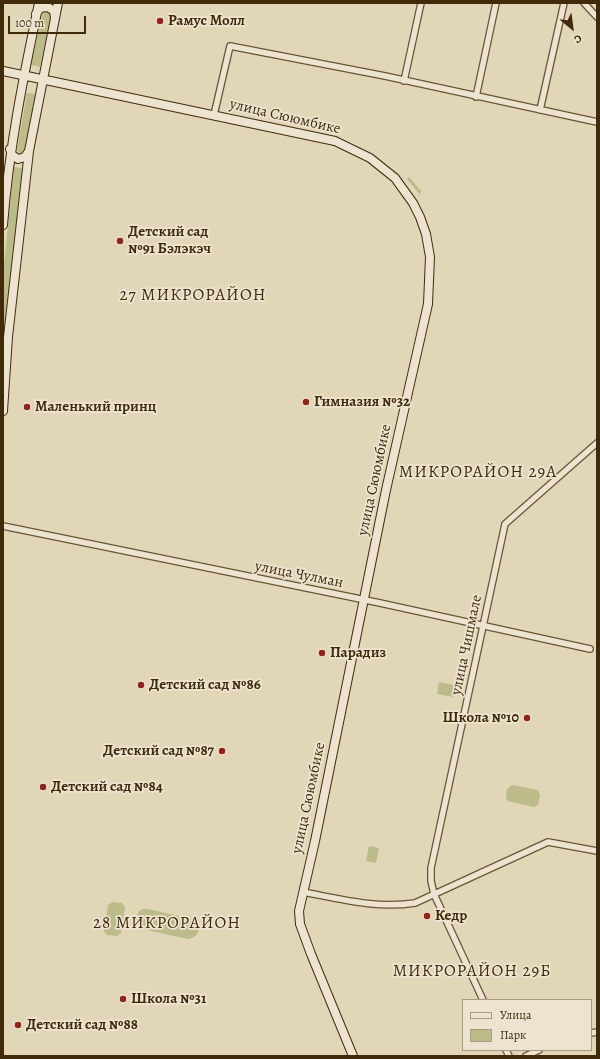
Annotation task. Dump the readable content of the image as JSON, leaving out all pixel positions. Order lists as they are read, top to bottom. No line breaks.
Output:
{"streets":{"street":["улица Сююмбике","улица Чулман","улица Чишмале"]},"crossings":[["улица Сююмбике","улица Чулман"],["улица Чулман","улица Чишмале"]],"districts":["27 МИКРОРАЙОН","МИКРОРАЙОН 29А","28 МИКРОРАЙОН","МИКРОРАЙОН 29Б"],"places":["Рамус Молл","Детский сад №91 Бэлэкэч","Гимназия №32","Маленький принц","Парадиз","Детский сад №86","Школа №10","Детский сад №87","Детский сад №84","Кедр","Школа №31","Детский сад №88"],"legend":["Улица","Парк"],"scale_bar":"100 m","north":"bottom right"}
